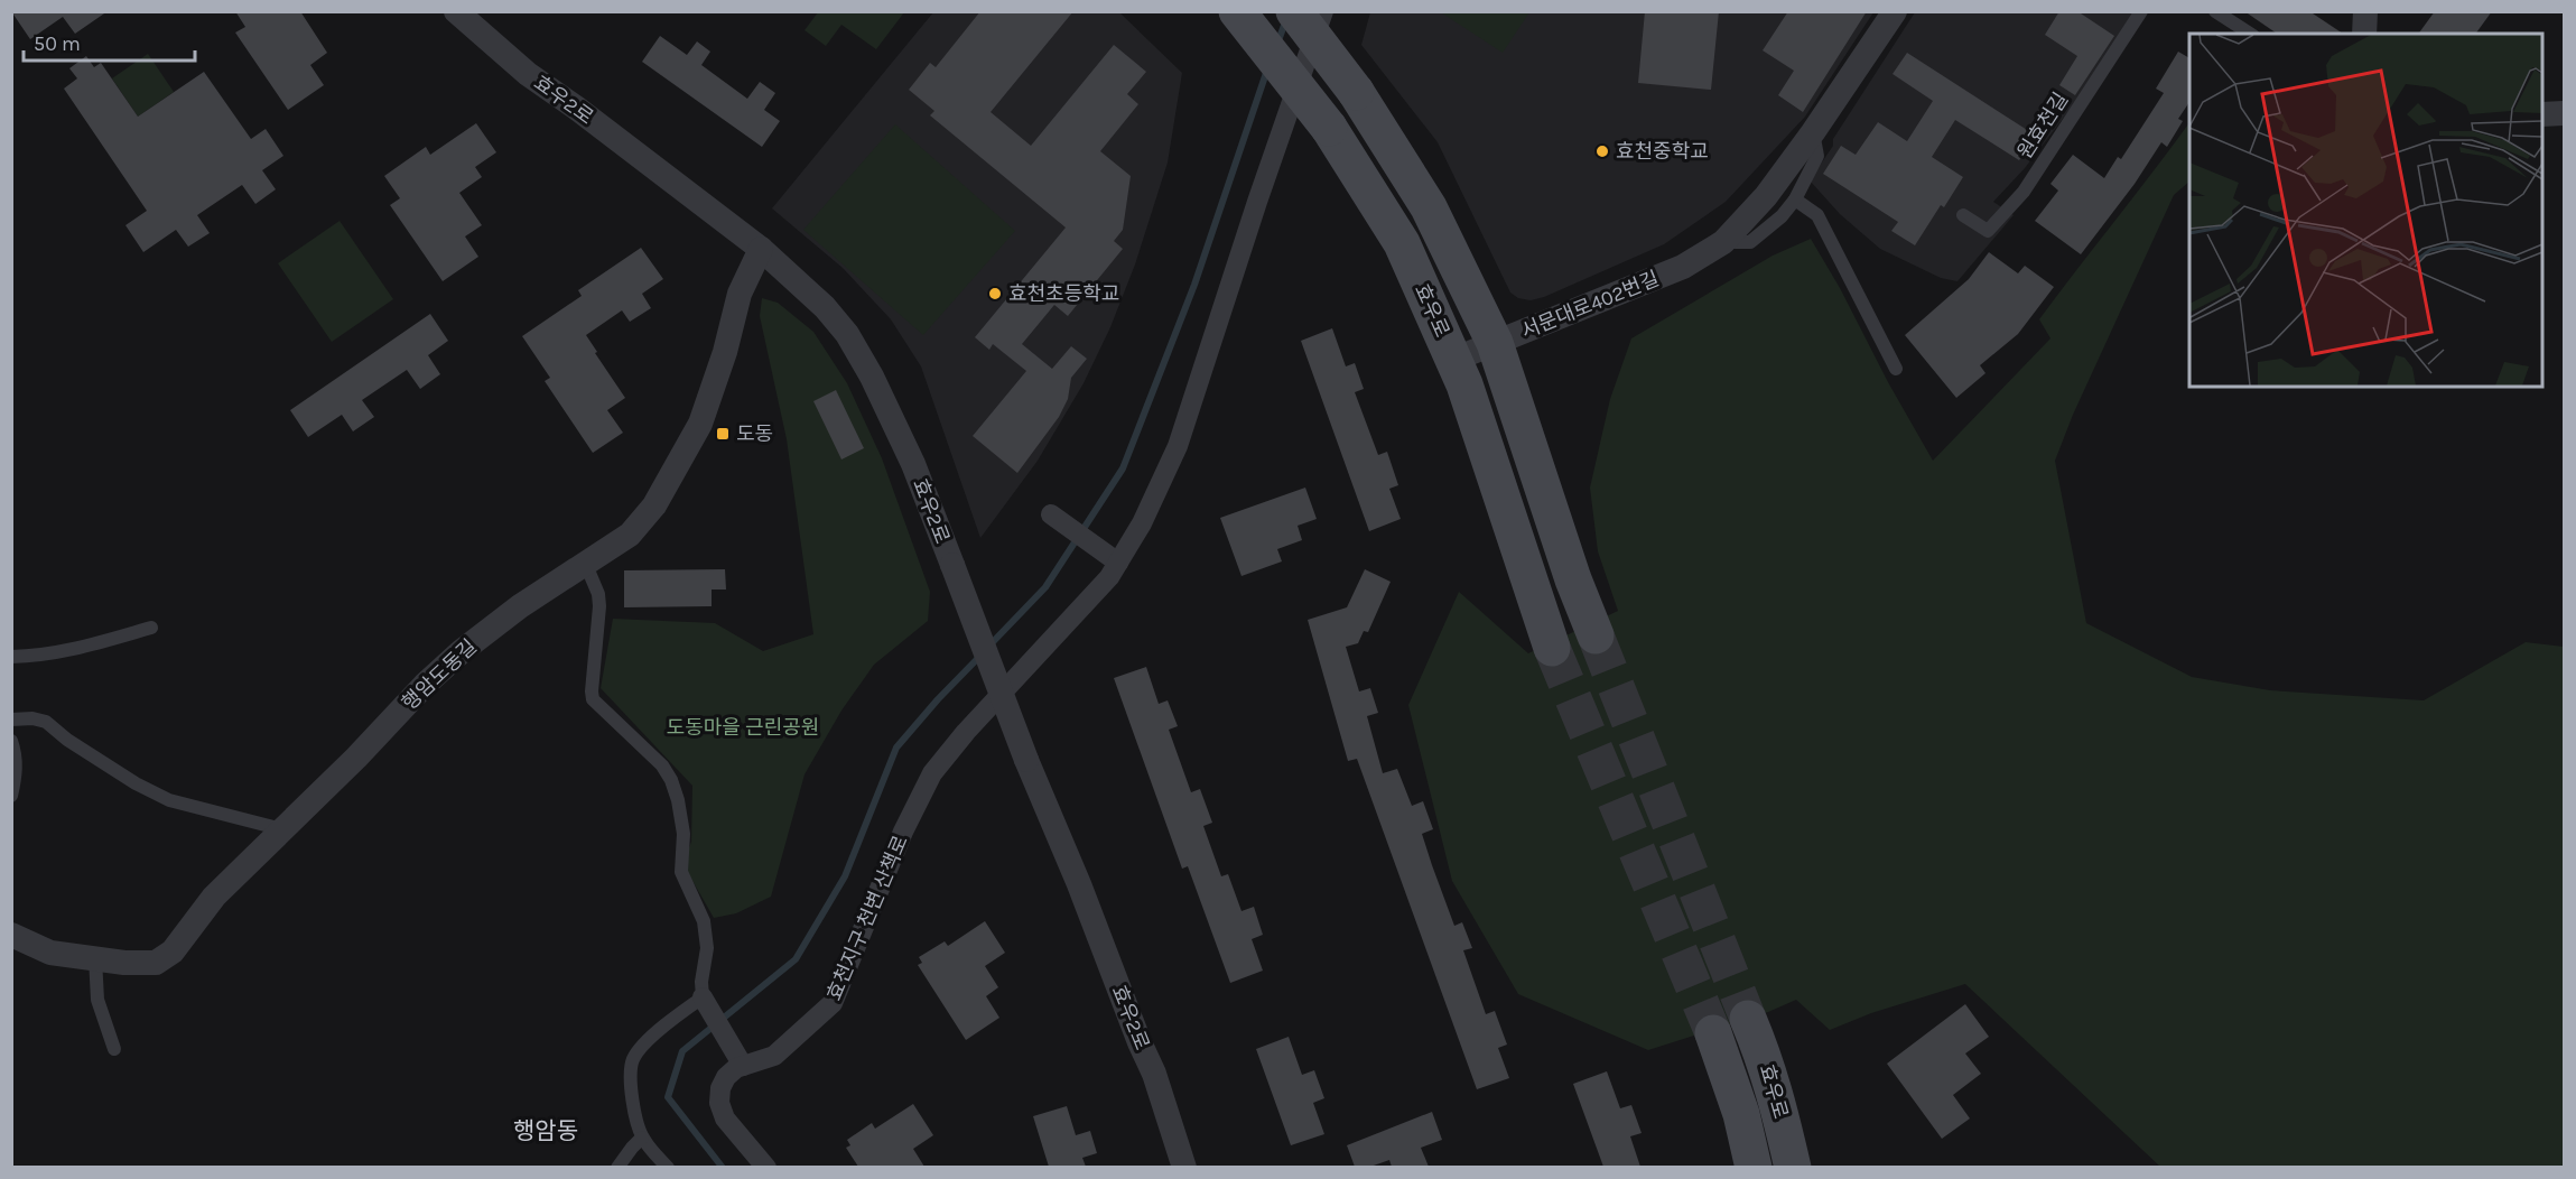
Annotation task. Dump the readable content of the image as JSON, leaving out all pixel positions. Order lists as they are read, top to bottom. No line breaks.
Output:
{"streets":{"main road":["효우로"],"street":["효우2로","서문대로402번길","행암도동길","효천지구 천변 산책로"],"lane":["원효천길"]},"crossings":[["효우2로","행암도동길"],["서문대로402번길","효우로"]],"districts":["행암동"],"parks":["도동마을 근린공원"],"places":{"other":["효천중학교","효천초등학교"],"transit":["도동"]},"scale_bar":"50 m"}
